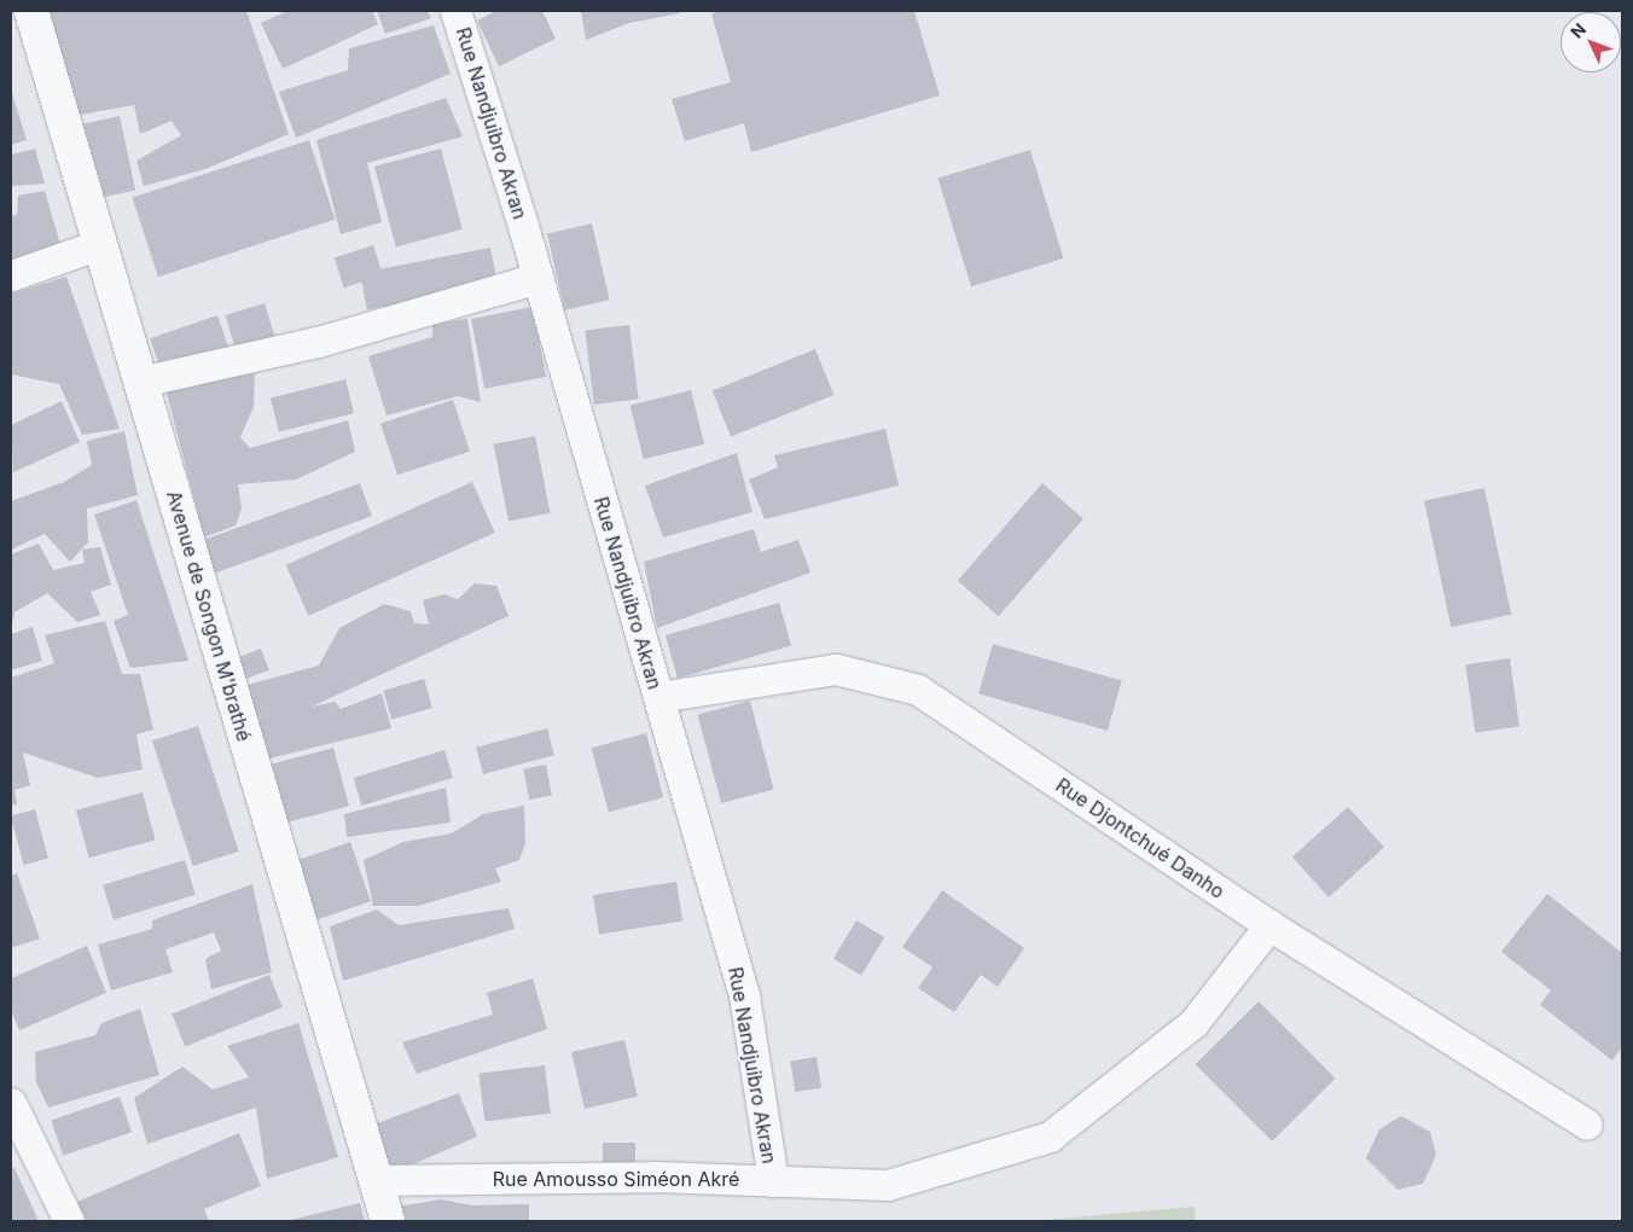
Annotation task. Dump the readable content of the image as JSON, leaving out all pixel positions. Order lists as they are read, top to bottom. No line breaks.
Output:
{"streets":{"street":["Rue Nandjuibro Akran","Avenue de Songon M'brathé","Rue Djontchué Danho","Rue Amousso Siméon Akré"]},"crossings":[["Rue Nandjuibro Akran","Rue Djontchué Danho"],["Rue Nandjuibro Akran","Rue Amousso Siméon Akré"],["Avenue de Songon M'brathé","Rue Amousso Siméon Akré"],["Rue Djontchué Danho","Rue Amousso Siméon Akré"]],"north":"top left"}
